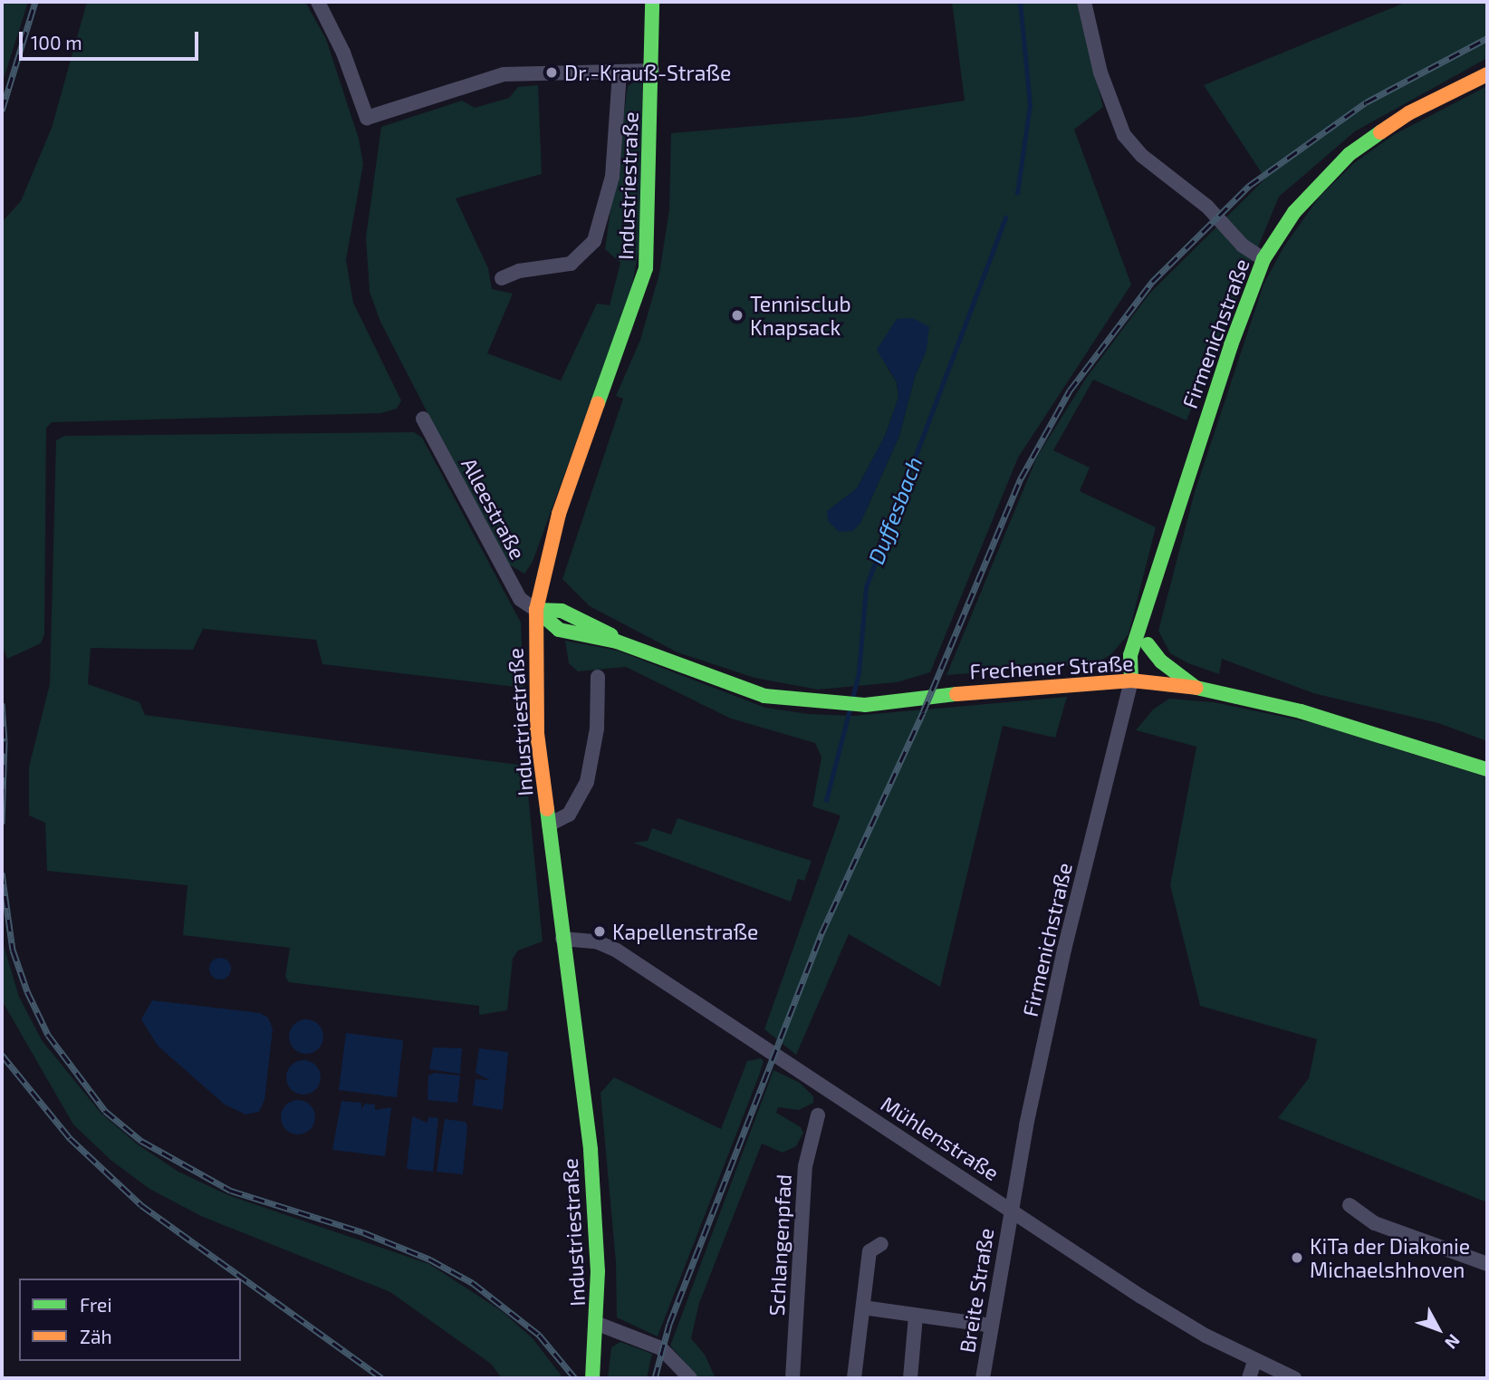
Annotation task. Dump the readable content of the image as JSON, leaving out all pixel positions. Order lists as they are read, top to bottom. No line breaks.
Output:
{"streets":{"main road":["Industriestraße","Firmenichstraße","Frechener Straße"],"street":["Alleestraße","Mühlenstraße","Schlangenpfad","Breite Straße"]},"crossings":[["Industriestraße","Alleestraße"],["Industriestraße","Frechener Straße"],["Industriestraße","Mühlenstraße"],["Firmenichstraße","Frechener Straße"],["Firmenichstraße","Mühlenstraße"],["Firmenichstraße","Breite Straße"],["Alleestraße","Frechener Straße"],["Mühlenstraße","Breite Straße"]],"water":["Duffesbach"],"places":["Dr.-Krauß-Straße","Tennisclub Knapsack","Kapellenstraße","KiTa der Diakonie Michaelshhoven"],"legend":["Frei","Zäh"],"scale_bar":"100 m","north":"bottom right"}
